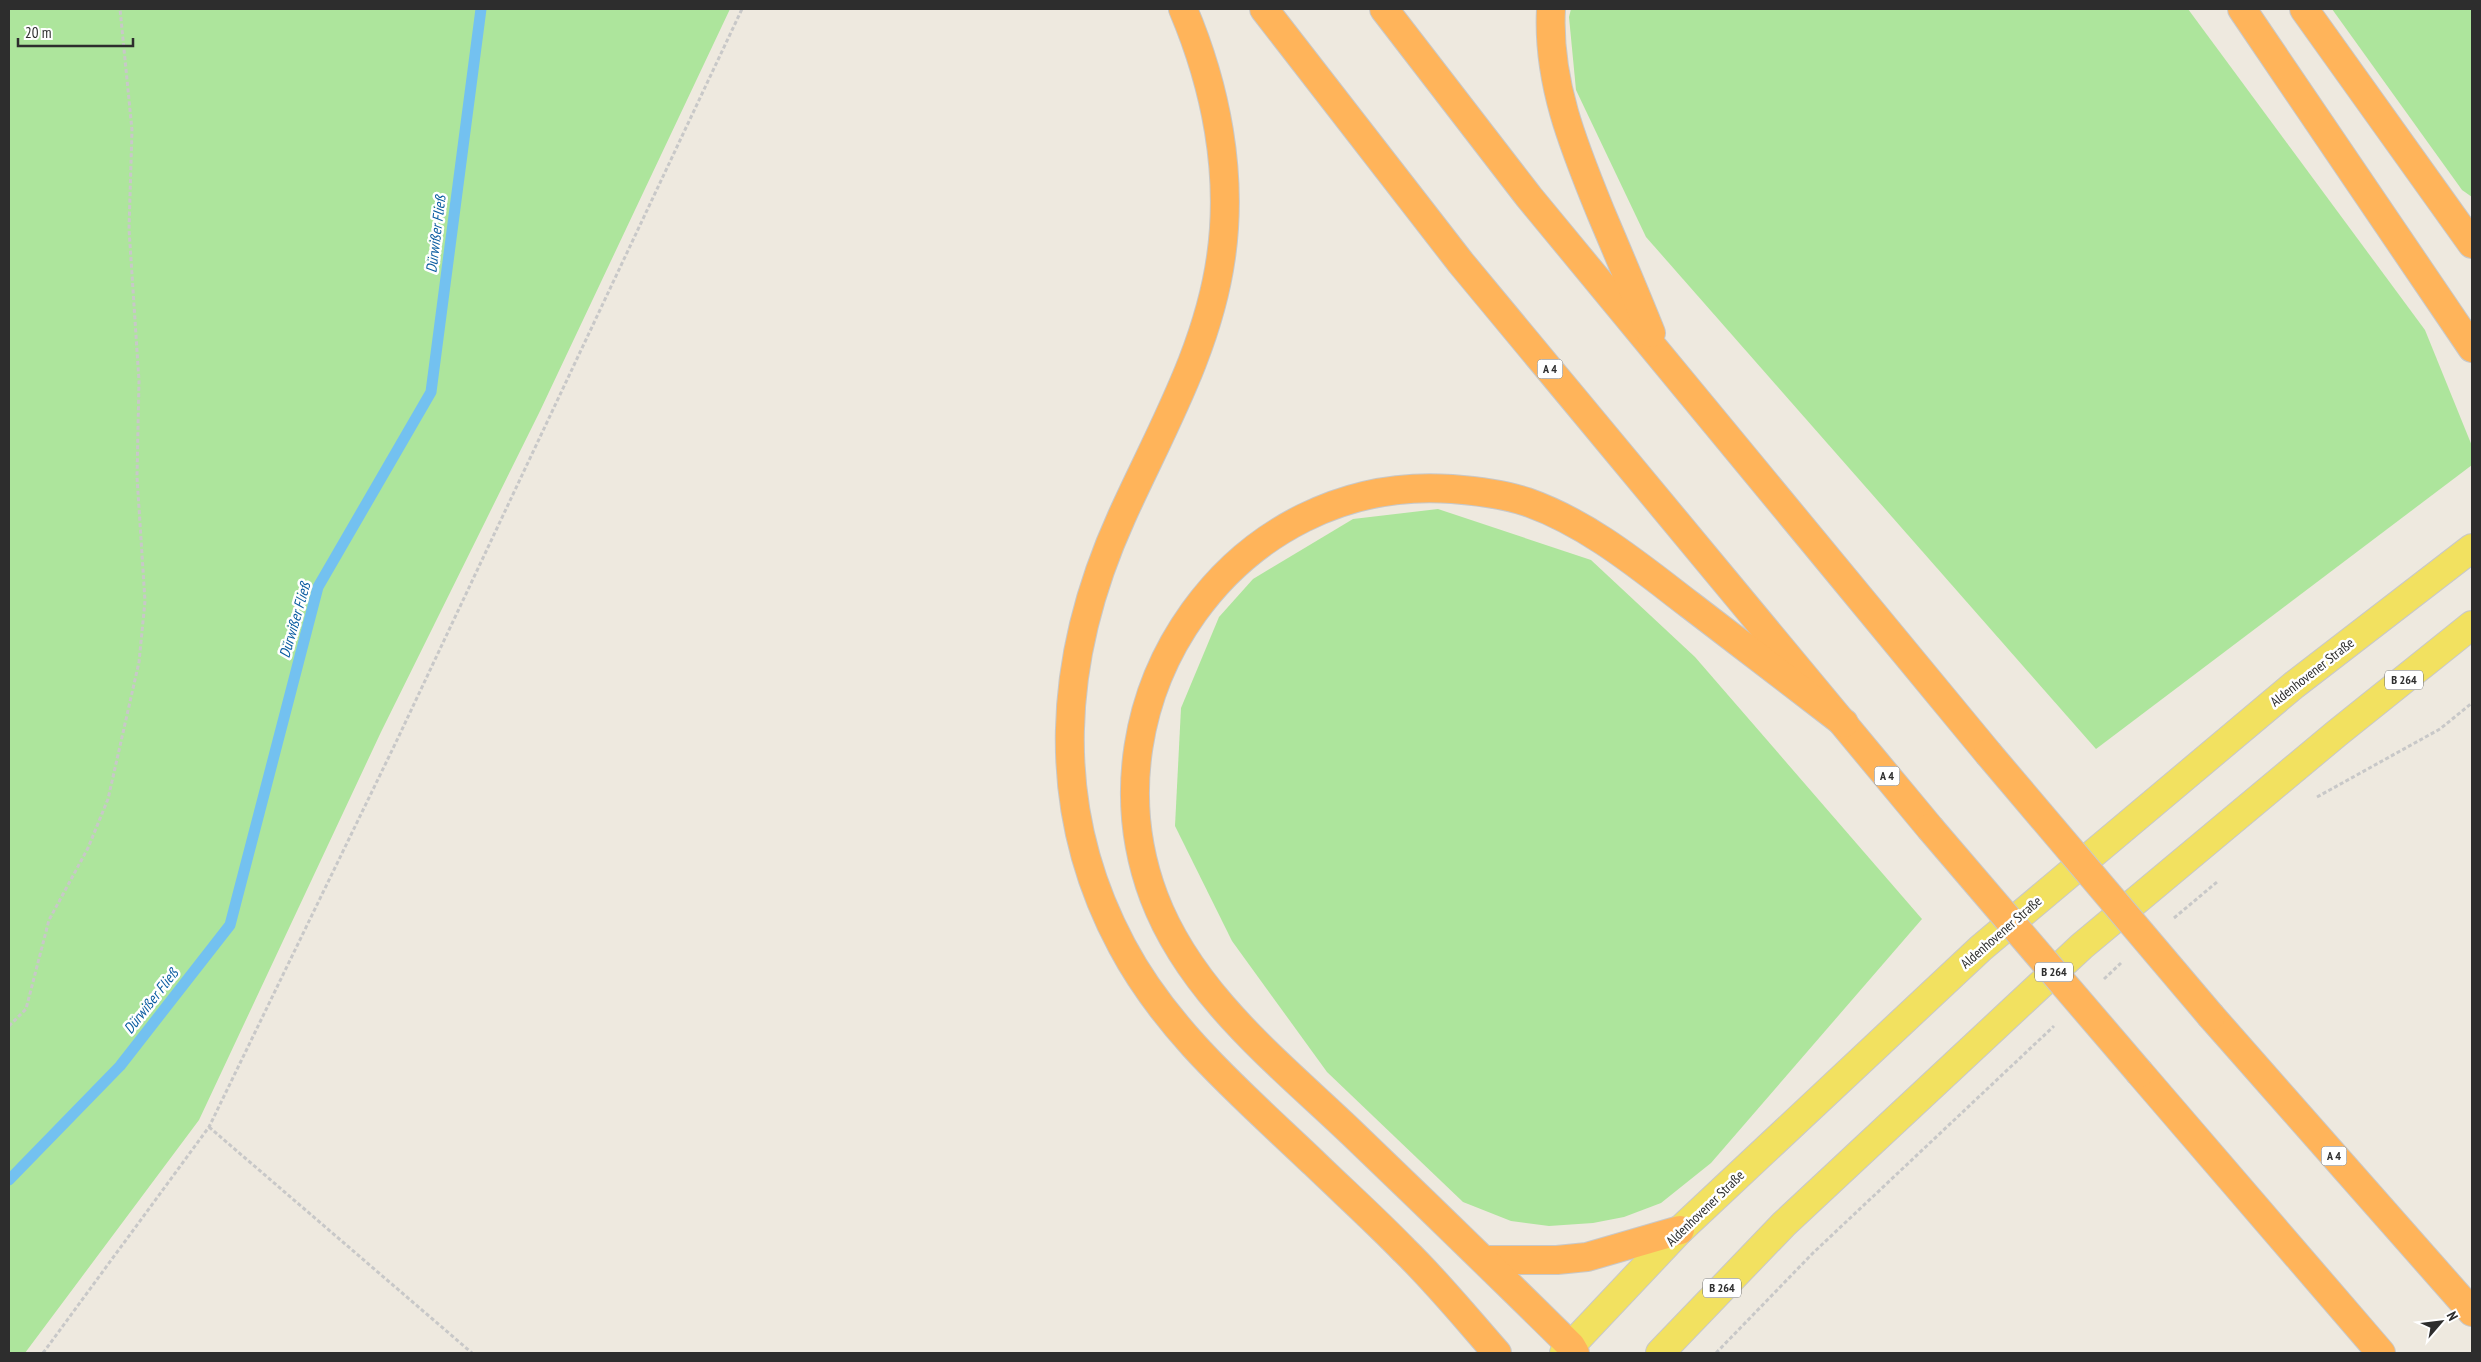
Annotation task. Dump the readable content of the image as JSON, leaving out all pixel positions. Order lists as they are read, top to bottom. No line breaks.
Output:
{"streets":{"highway":["A 4"],"main road":["Aldenhovener Straße","B 264"]},"water":["Dürwißer Fließ"],"scale_bar":"20 m","north":"top right"}
